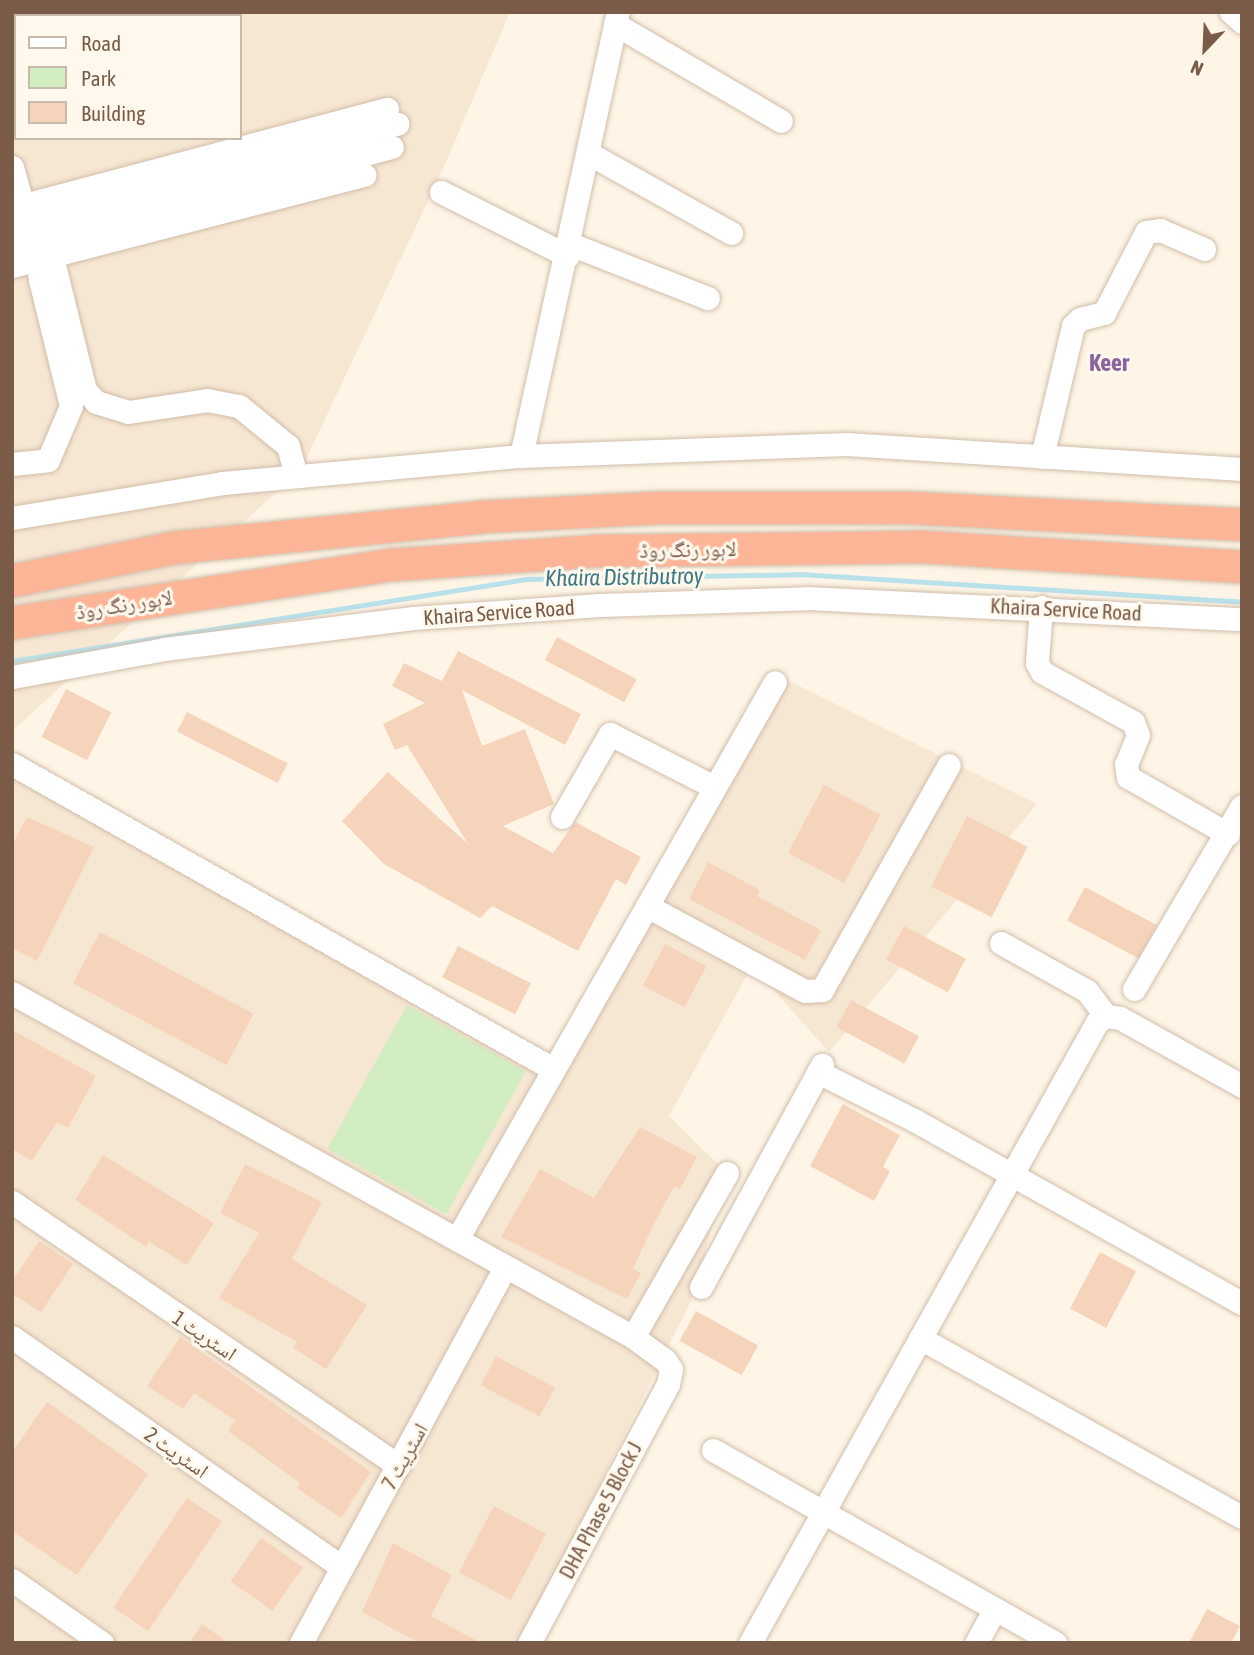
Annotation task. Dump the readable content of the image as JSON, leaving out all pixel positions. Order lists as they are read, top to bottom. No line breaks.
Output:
{"streets":{"highway":["لاہور رنگ روڈ"],"street":["Khaira Service Road","اسٹریٹ 1","اسٹریٹ 2","اسٹریٹ 7","DHA Phase 5 Block J"]},"crossings":[["اسٹریٹ 1","اسٹریٹ 7"],["اسٹریٹ 2","اسٹریٹ 7"]],"districts":["Keer"],"water":["Khaira Distributroy"],"legend":["Road","Park","Building"],"north":"bottom left"}
